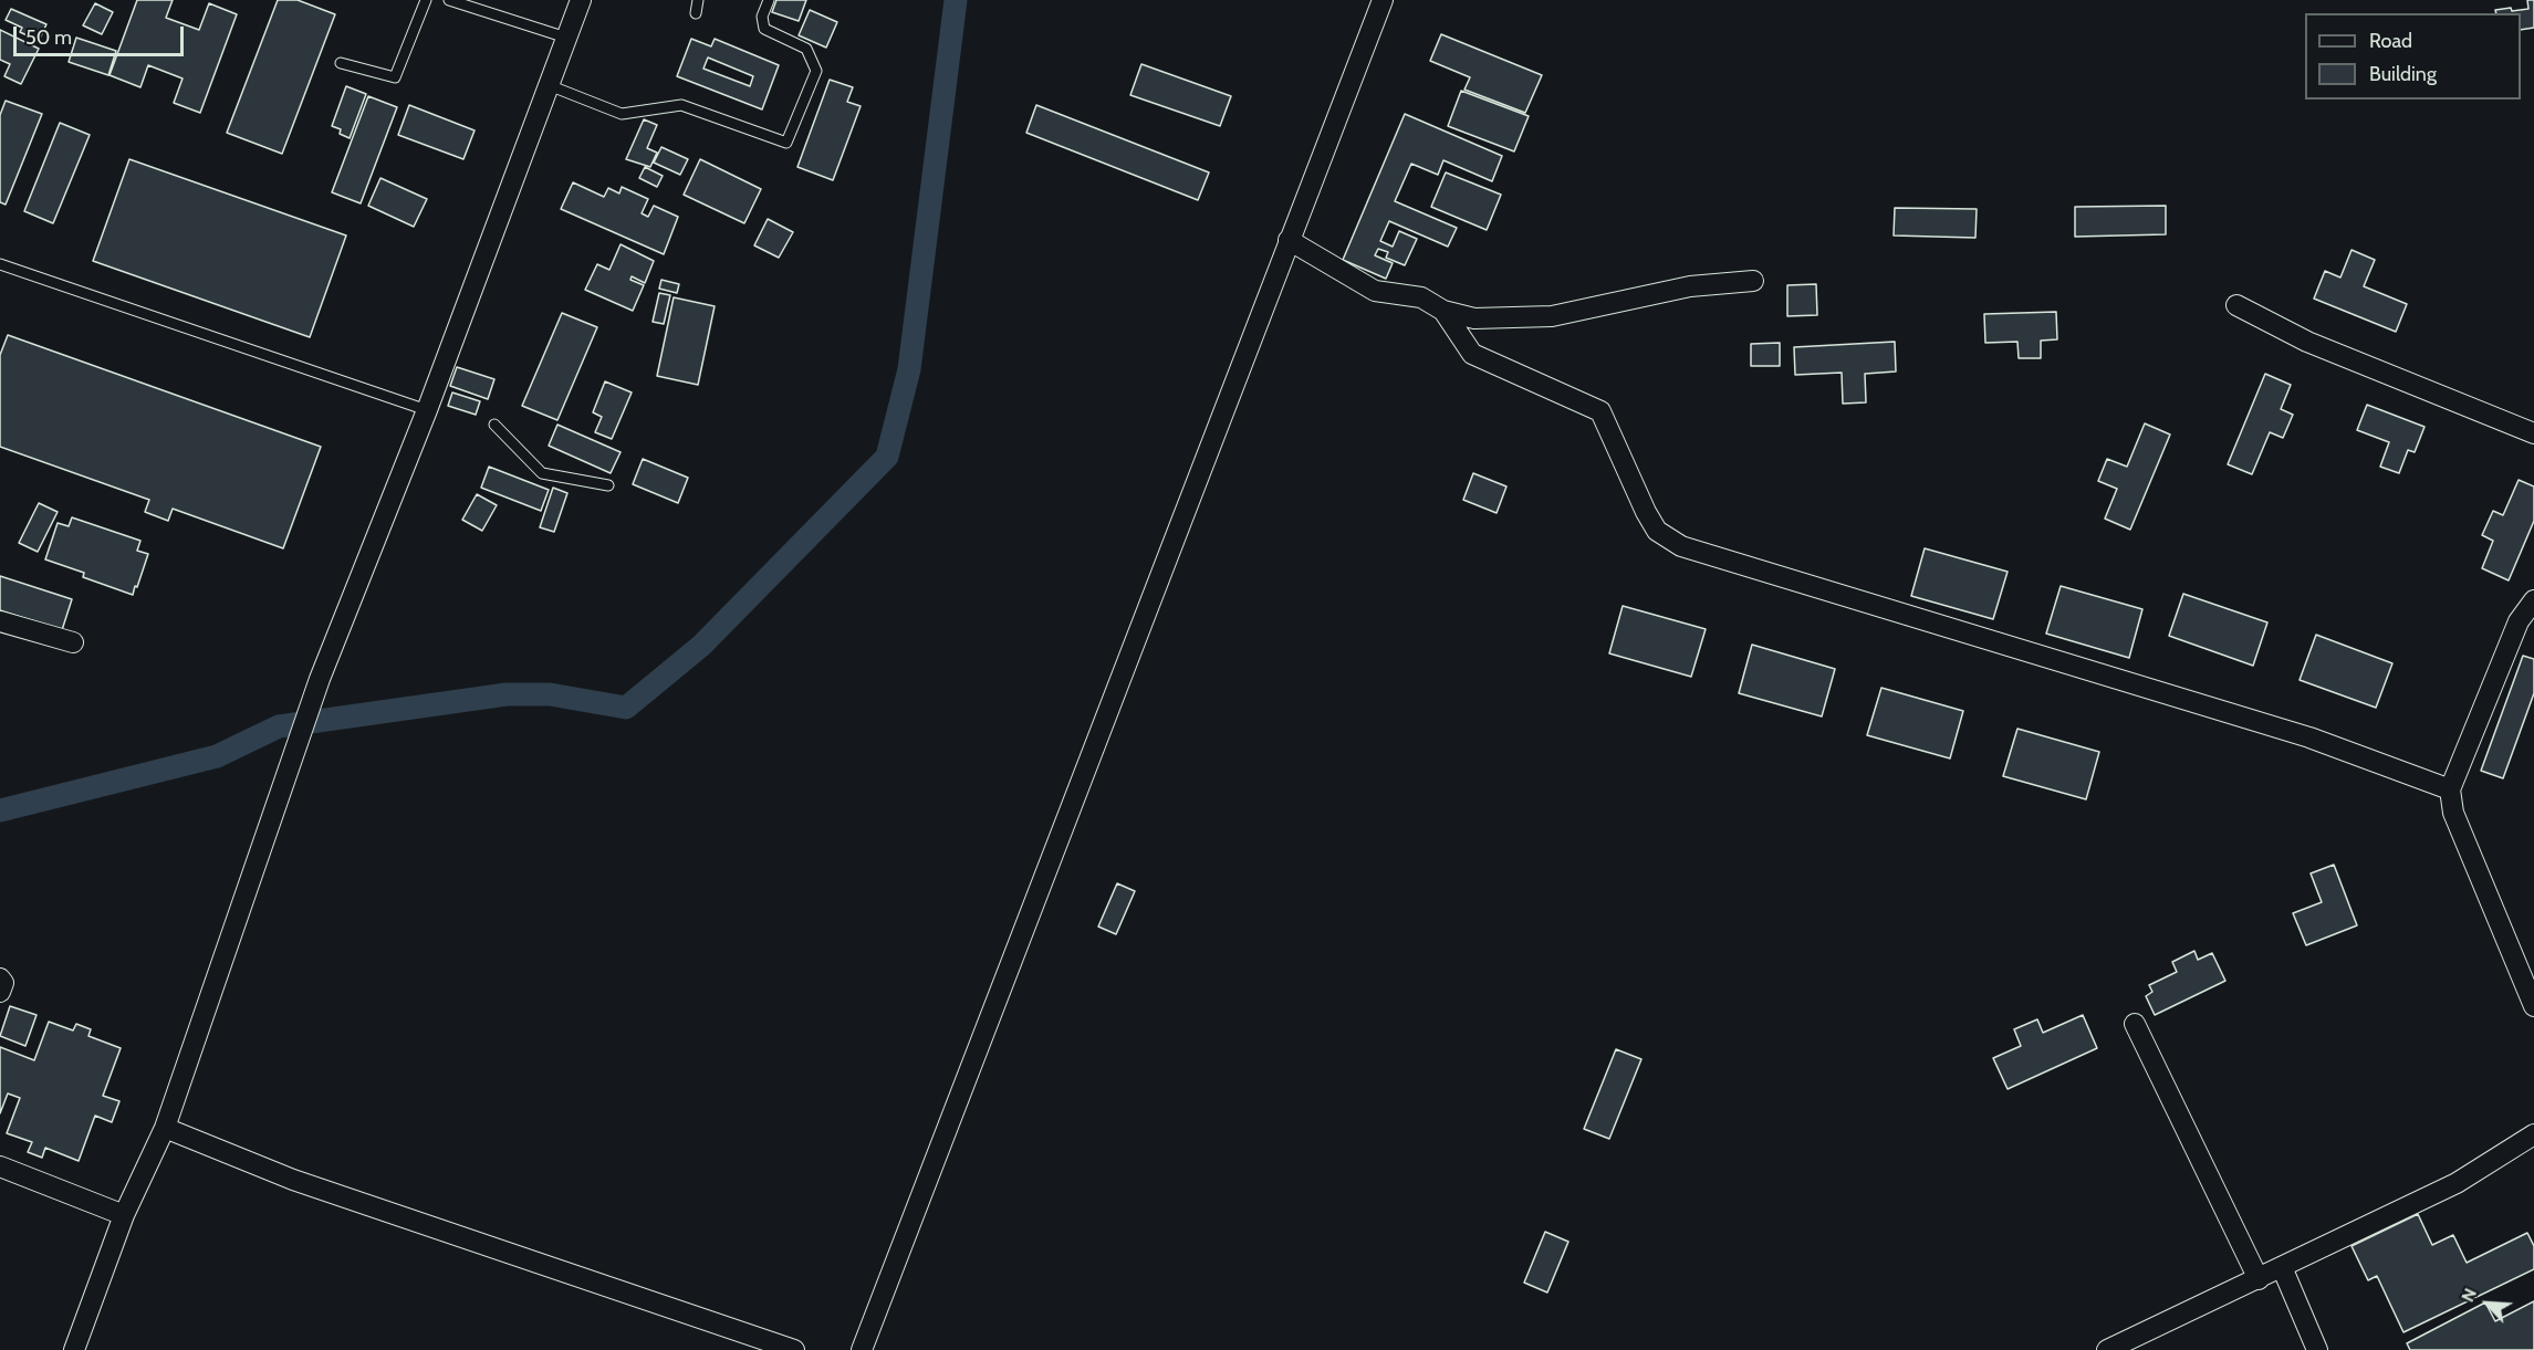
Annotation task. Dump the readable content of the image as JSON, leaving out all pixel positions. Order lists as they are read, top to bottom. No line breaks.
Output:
{"legend":["Road","Building"],"scale_bar":"50 m","north":"top left"}
